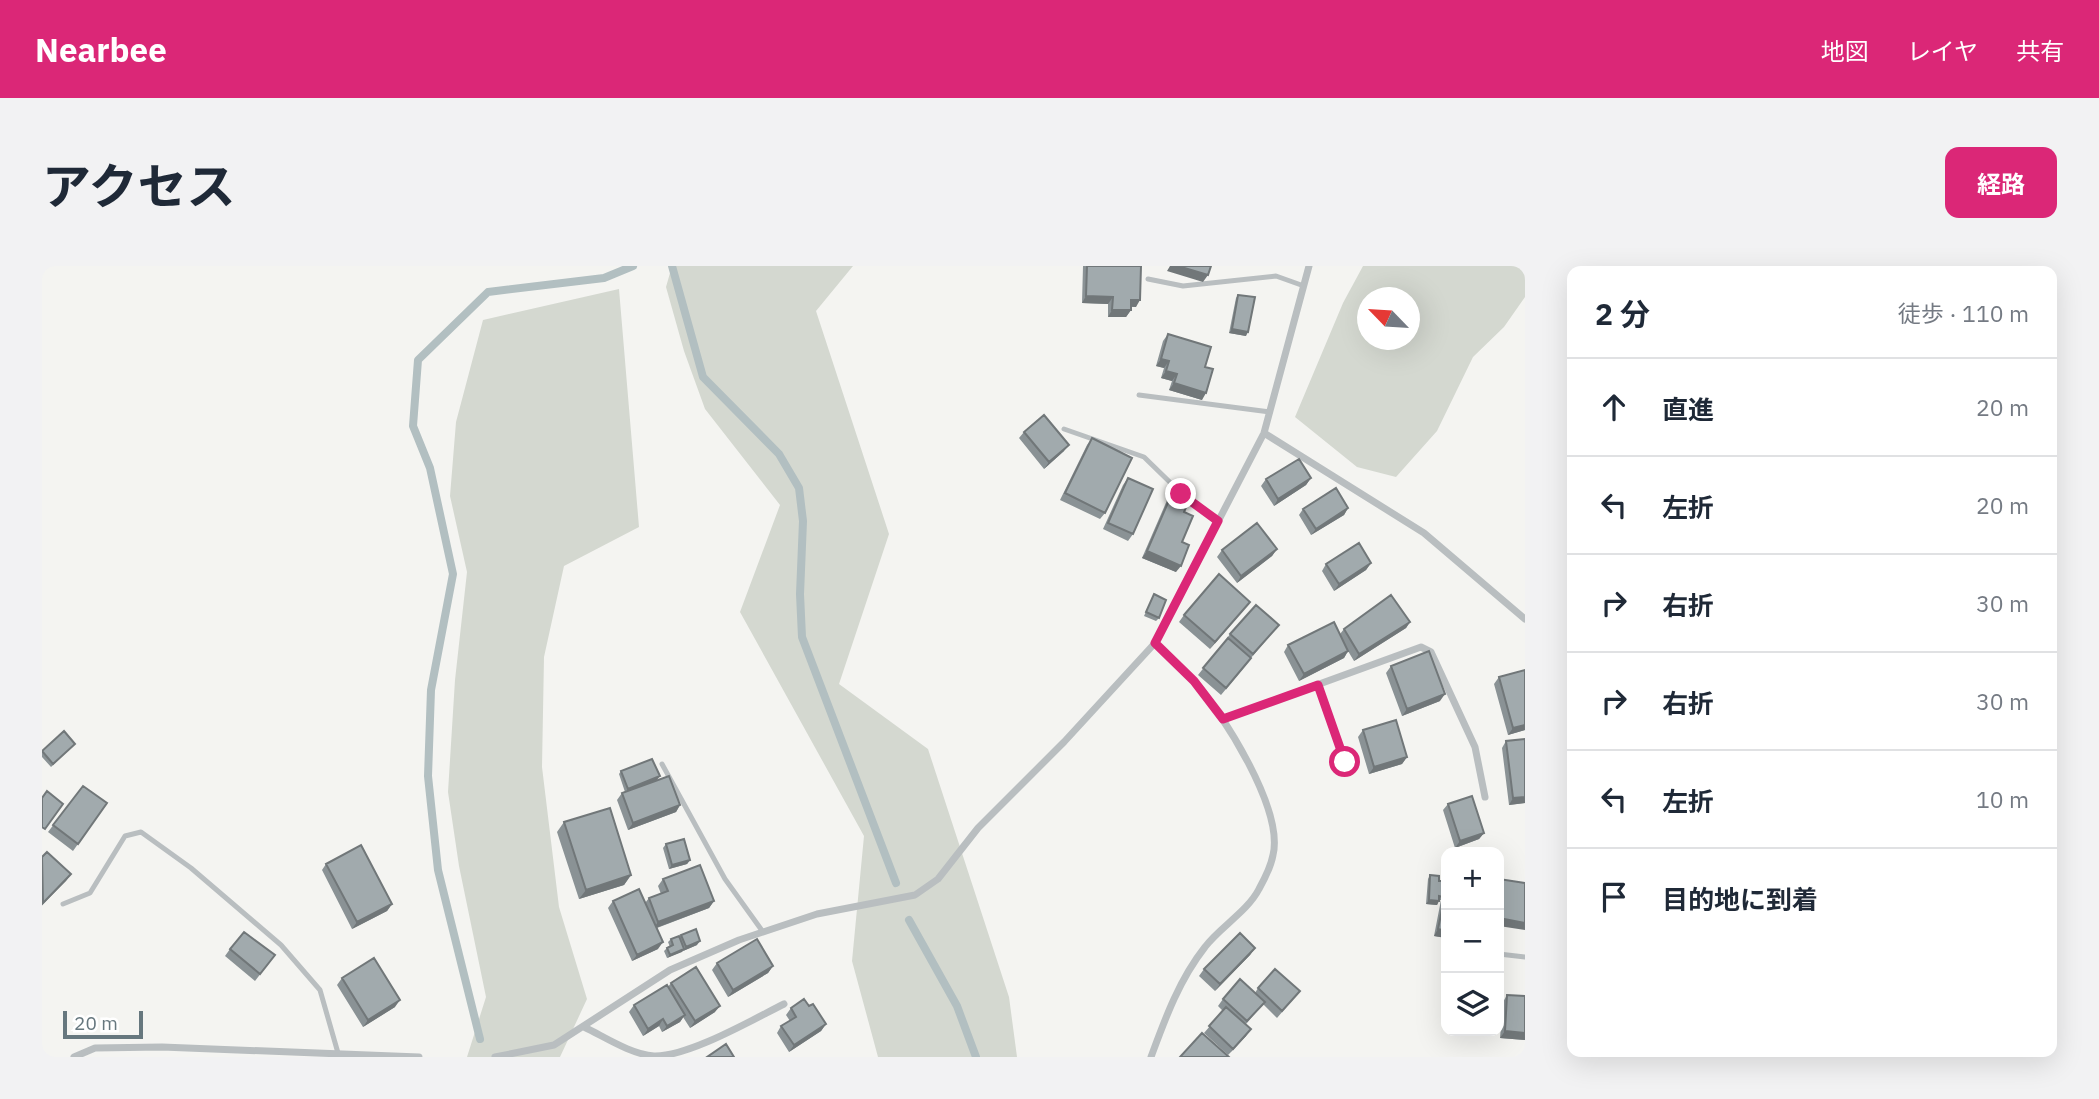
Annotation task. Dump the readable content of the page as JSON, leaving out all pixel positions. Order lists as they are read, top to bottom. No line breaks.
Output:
{"scale_bar":"20 m","north":"top left","page":{"header":"Nearbee","nav":["地図","レイヤ","共有"],"title":"アクセス","buttons":"経路","heading":["2 分","徒歩 · 110 m"],"list":[["直進","20 m"],["左折","20 m"],["右折","30 m"],["右折","30 m"],["左折","10 m"],"目的地に到着"],"map_buttons":["+","−"],"scale":"20 m"}}
